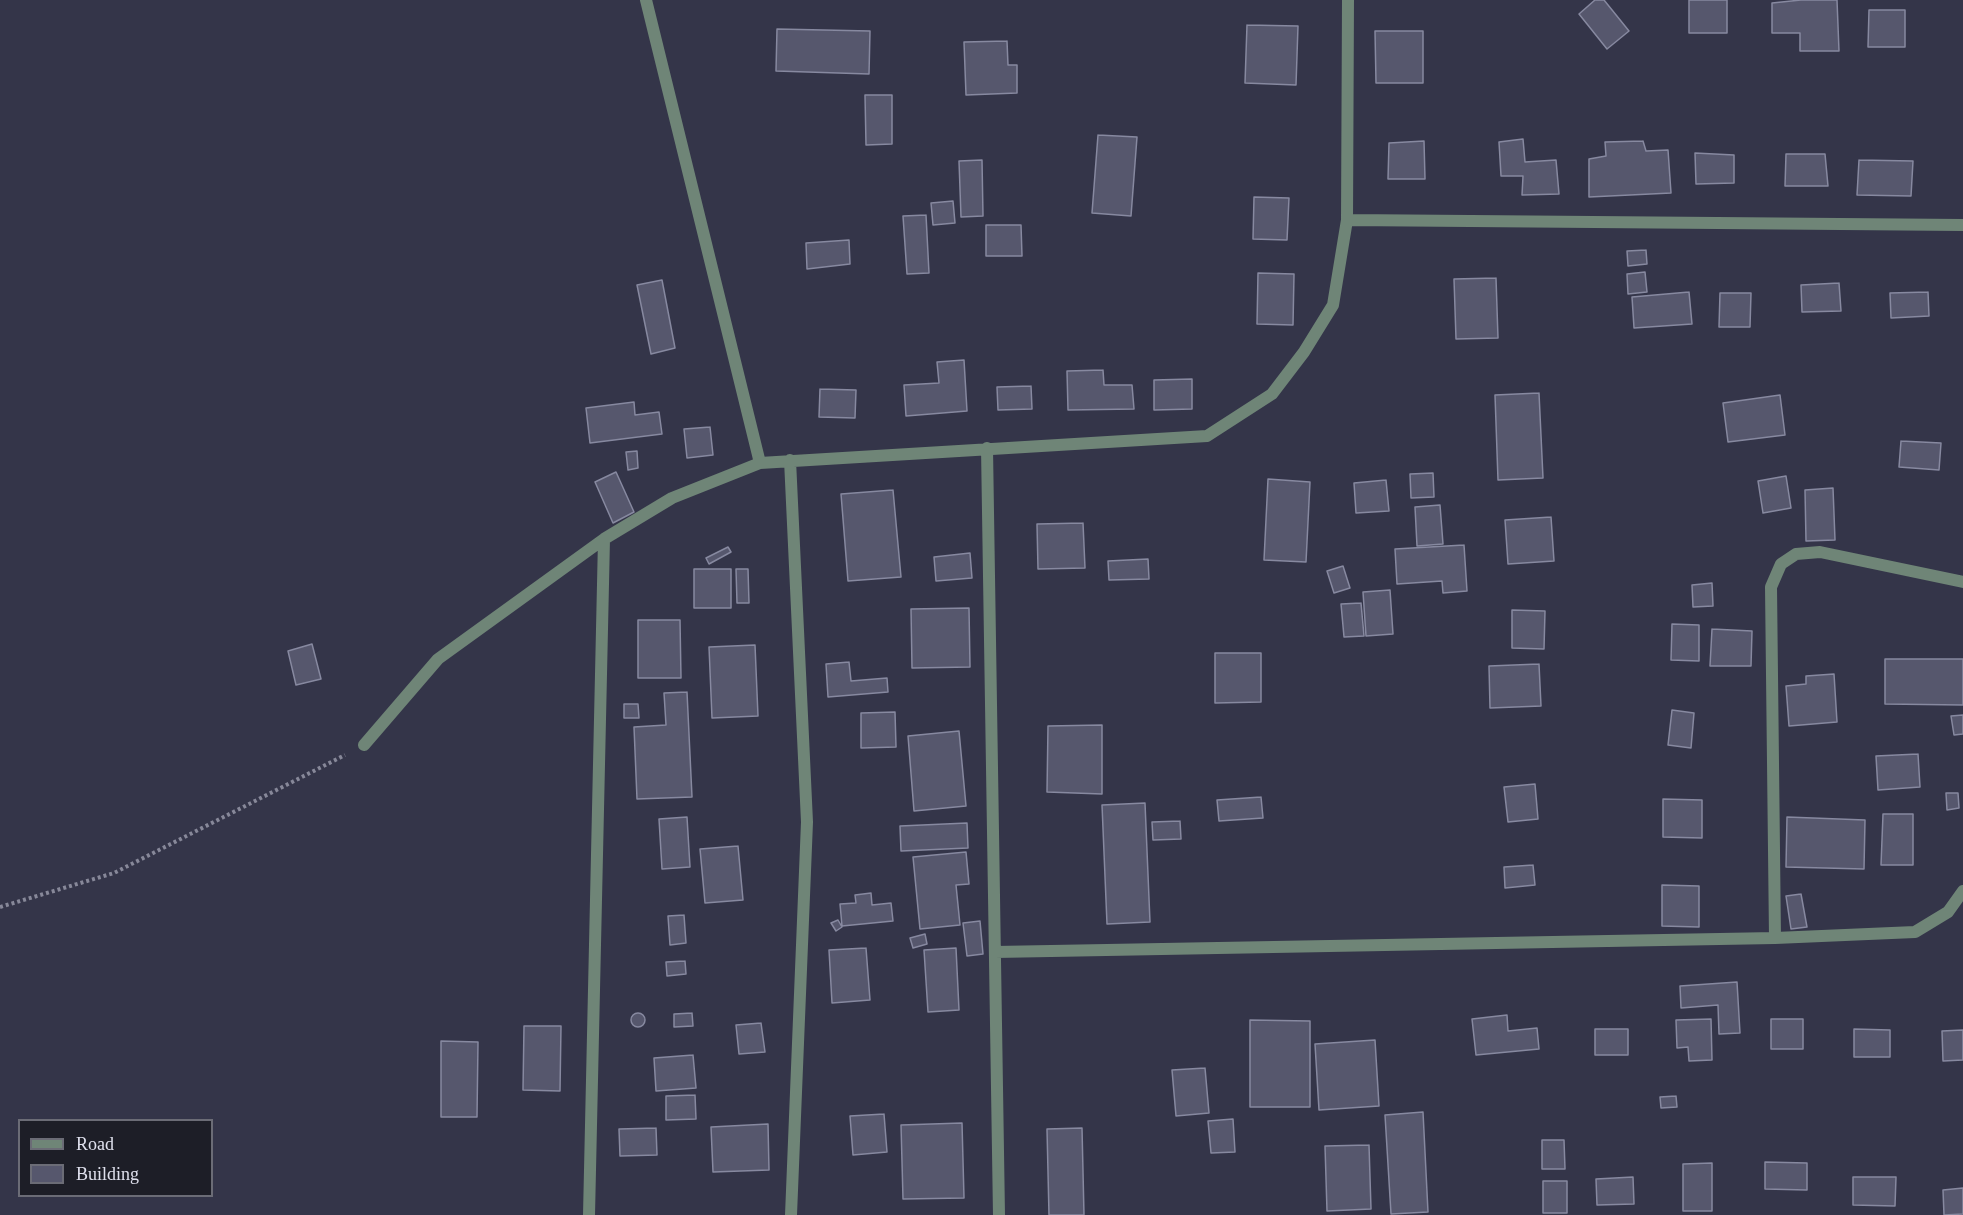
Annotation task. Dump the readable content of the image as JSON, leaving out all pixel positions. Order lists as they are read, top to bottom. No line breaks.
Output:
{"legend":["Road","Building"]}
